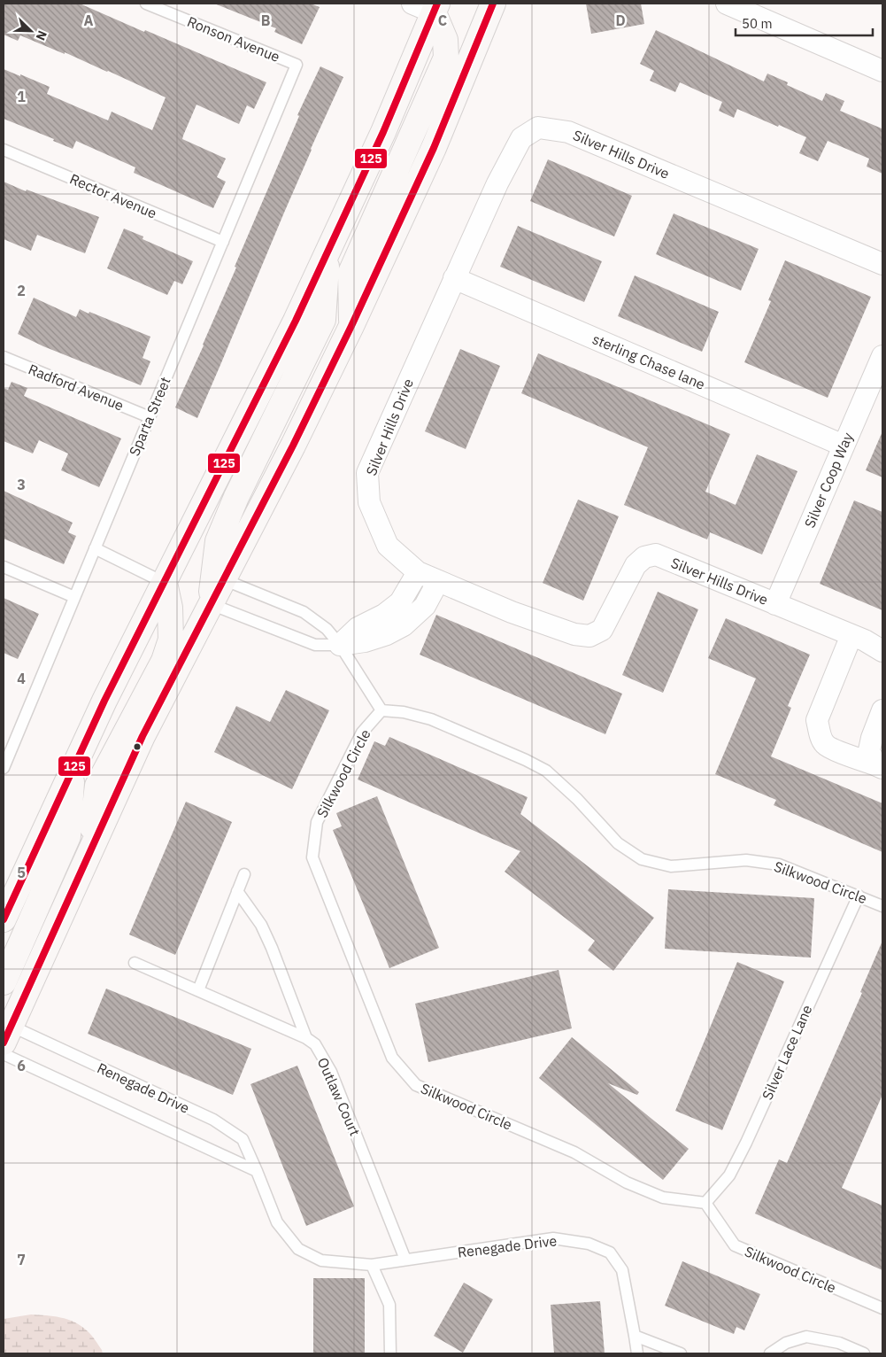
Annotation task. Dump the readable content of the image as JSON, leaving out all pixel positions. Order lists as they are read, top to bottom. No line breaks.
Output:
{"streets":{"street":["Silver Hills Drive","sterling Chase lane","Silver Coop Way"],"lane":["Ronson Avenue","Rector Avenue","Radford Avenue","Sparta Street","Silkwood Circle","Silver Lace Lane","Renegade Drive","Outlaw Court"]},"crossings":[["Ronson Avenue","Sparta Street"],["Silver Hills Drive","sterling Chase lane"],["Silver Hills Drive","Silver Coop Way"],["Rector Avenue","Sparta Street"],["sterling Chase lane","Silver Coop Way"],["Radford Avenue","Sparta Street"],["Silkwood Circle","Silver Lace Lane"],["Renegade Drive","Outlaw Court"]],"lines":["transit line 125"],"scale_bar":"50 m","north":"bottom right","grid":{"columns":["A","B","C","D"],"rows":["1","2","3","4","5","6","7"]}}
